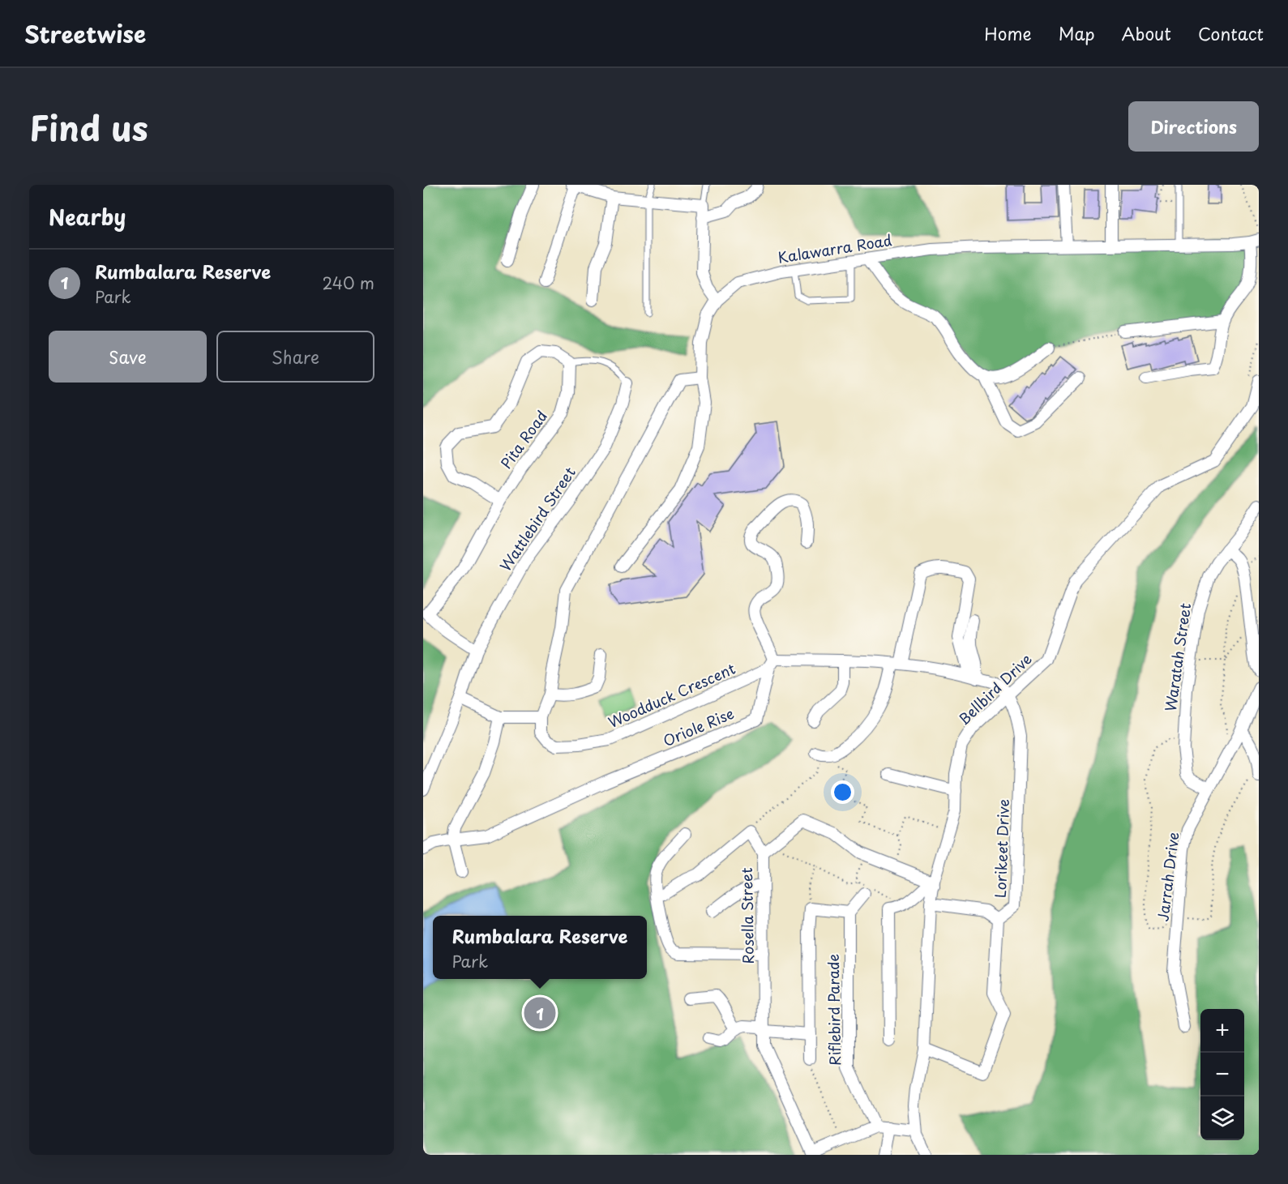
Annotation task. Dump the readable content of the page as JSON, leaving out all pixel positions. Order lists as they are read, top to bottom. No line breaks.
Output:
{"streets":{"street":["Kalawarra Road","Pita Road","Wattlebird Street","Waratah Street","Bellbird Drive","Woodduck Crescent","Oriole Rise","Lorikeet Drive","Jarrah Drive","Rosella Street","Riflebird Parade"]},"crossings":[["Pita Road","Wattlebird Street"],["Waratah Street","Jarrah Drive"],["Bellbird Drive","Woodduck Crescent"],["Bellbird Drive","Lorikeet Drive"],["Woodduck Crescent","Oriole Rise"],["Woodduck Crescent","Lorikeet Drive"]],"page":{"header":"Streetwise","nav":["Home","Map","About","Contact"],"title":"Find us","buttons":["Directions",["Save","Share"]],"heading":"Nearby","list":[{"mark":"1","name":"Rumbalara Reserve","note":"Park","value":"240 m"}],"popup":["Rumbalara Reserve","Park"],"pins":"1","map_buttons":["+","−"]}}
